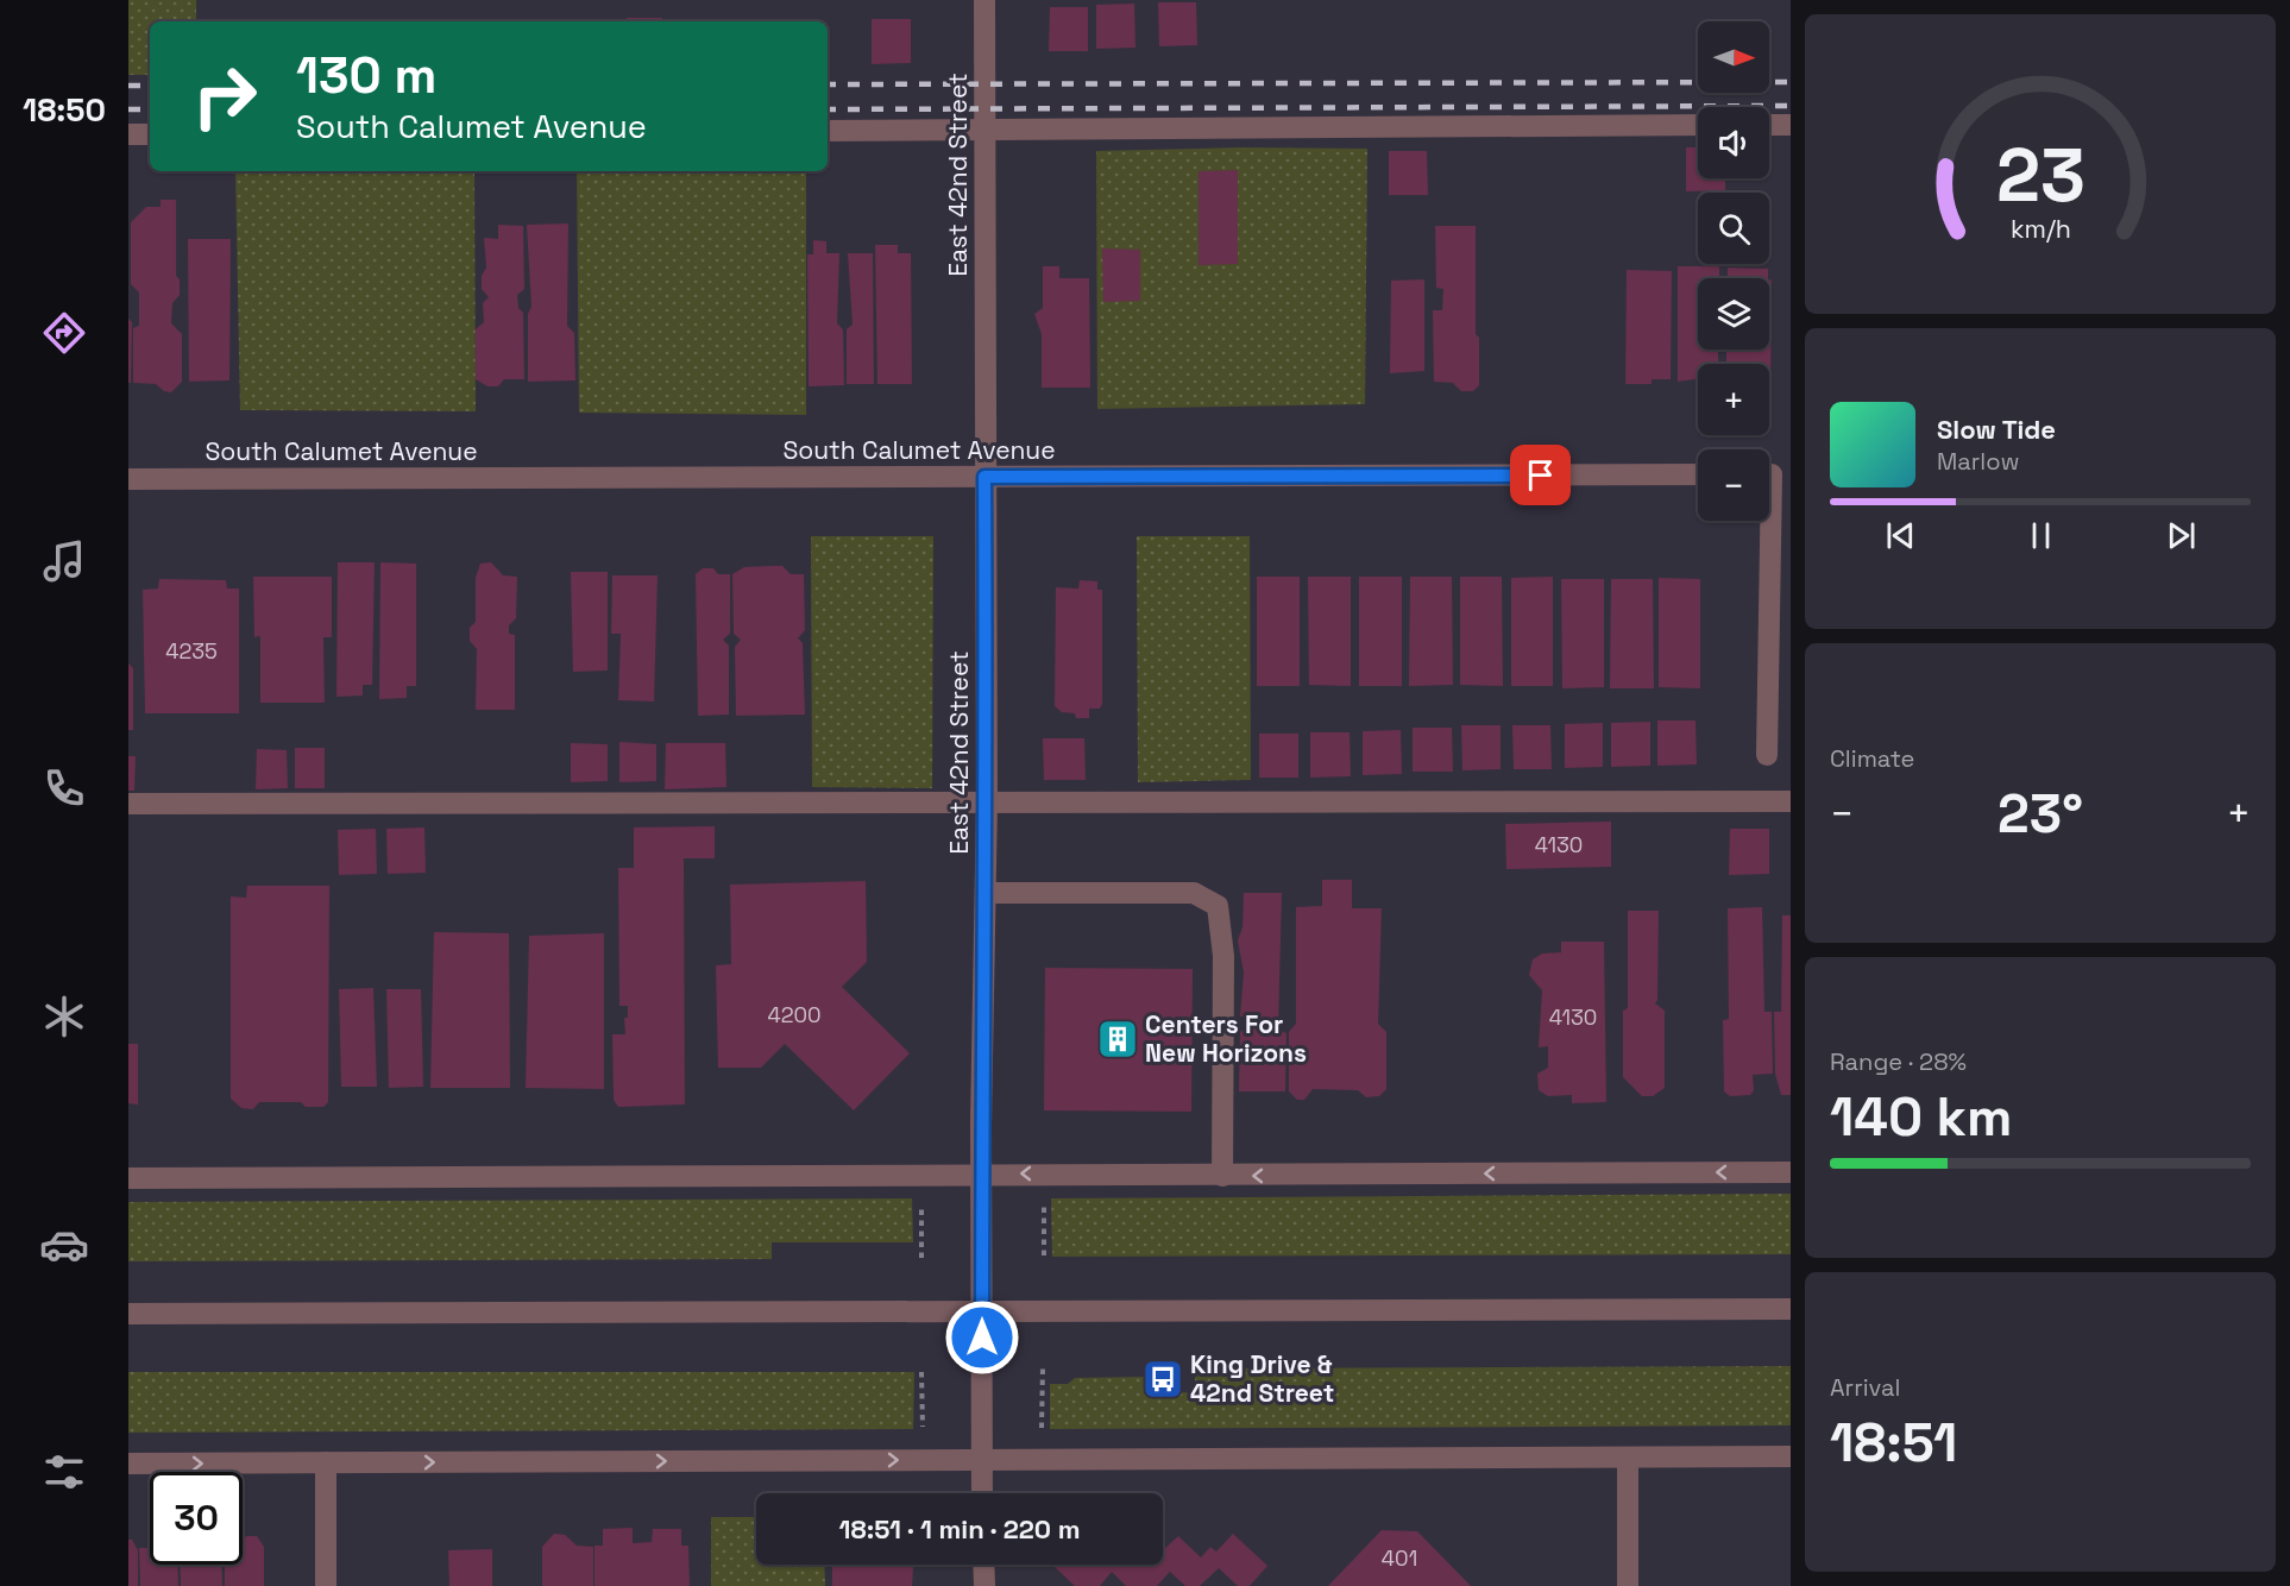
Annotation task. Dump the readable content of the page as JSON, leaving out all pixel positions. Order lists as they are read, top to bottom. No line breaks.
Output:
{"streets":{"street":["East 42nd Street","South Calumet Avenue"]},"crossings":[["East 42nd Street","South Calumet Avenue"]],"places":{"building":["Centers For New Horizons"],"bus stop":["King Drive & 42nd Street"]},"house_numbers":["4235","4130","4200","4130","401"],"north":"right","page":{"tabs":"18:50","map_buttons":["+","−"],"turn":["130 m","South Calumet Avenue"],"song":["Slow Tide","Marlow"],"tile":["Climate",["Range · 28%","140 km"],["Arrival","18:51"]],"heat":["−","23°","+"],"limit":"30","trip":"18:51 · 1 min · 220 m","gauge":["23","km/h"]}}
